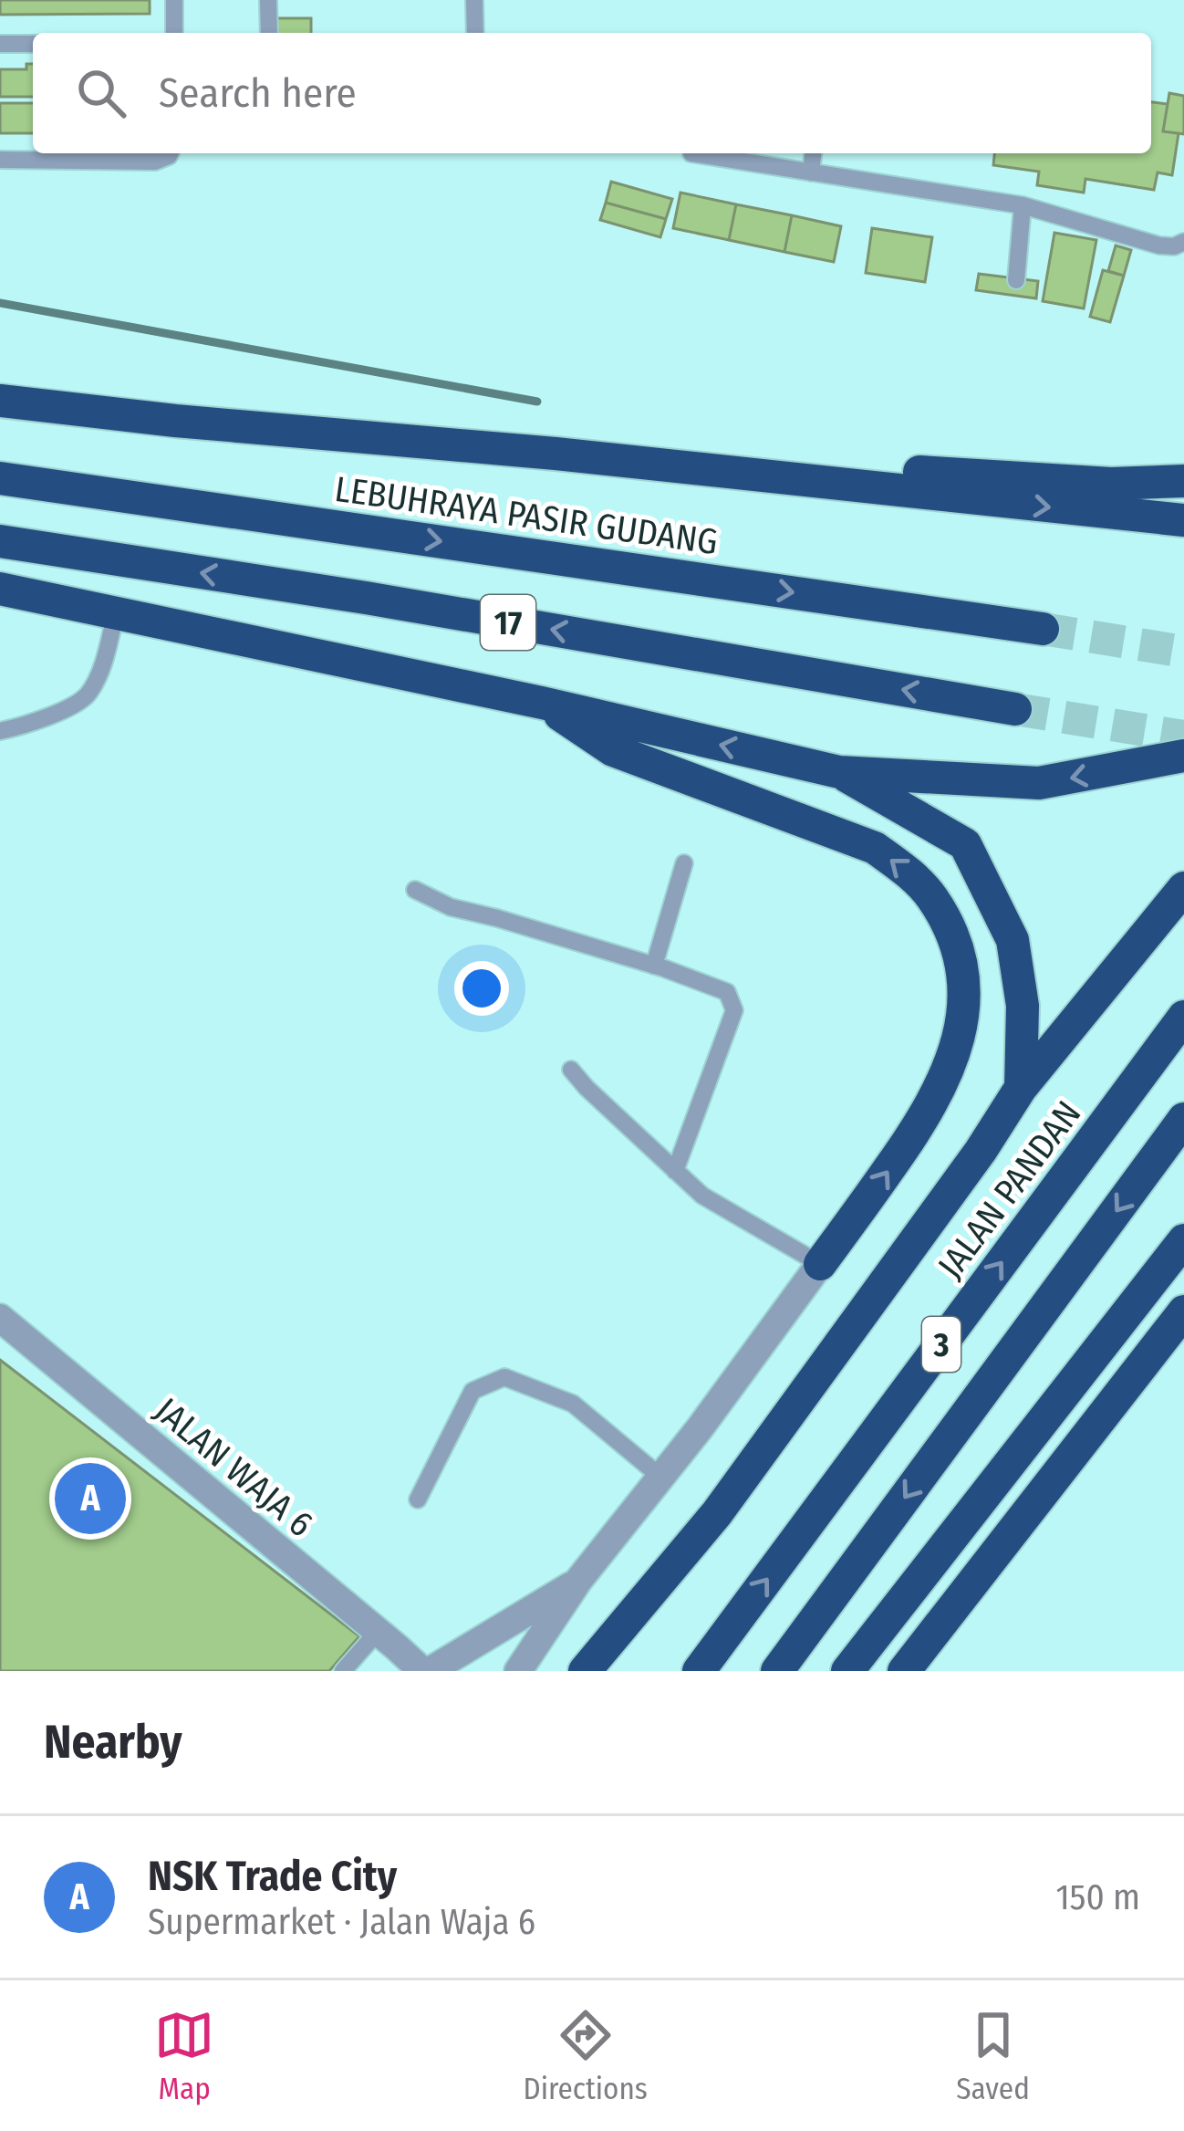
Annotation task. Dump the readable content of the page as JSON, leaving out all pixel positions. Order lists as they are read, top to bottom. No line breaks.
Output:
{"streets":{"highway":["LEBUHRAYA PASIR GUDANG","17","JALAN PANDAN","3"],"street":["JALAN WAJA 6"]},"page":{"search":"Search here","pins":"A","heading":"Nearby","list":[{"mark":"A","name":"NSK Trade City","note":"Supermarket · Jalan Waja 6","value":"150 m"}],"nav":["Map","Directions","Saved"]}}
